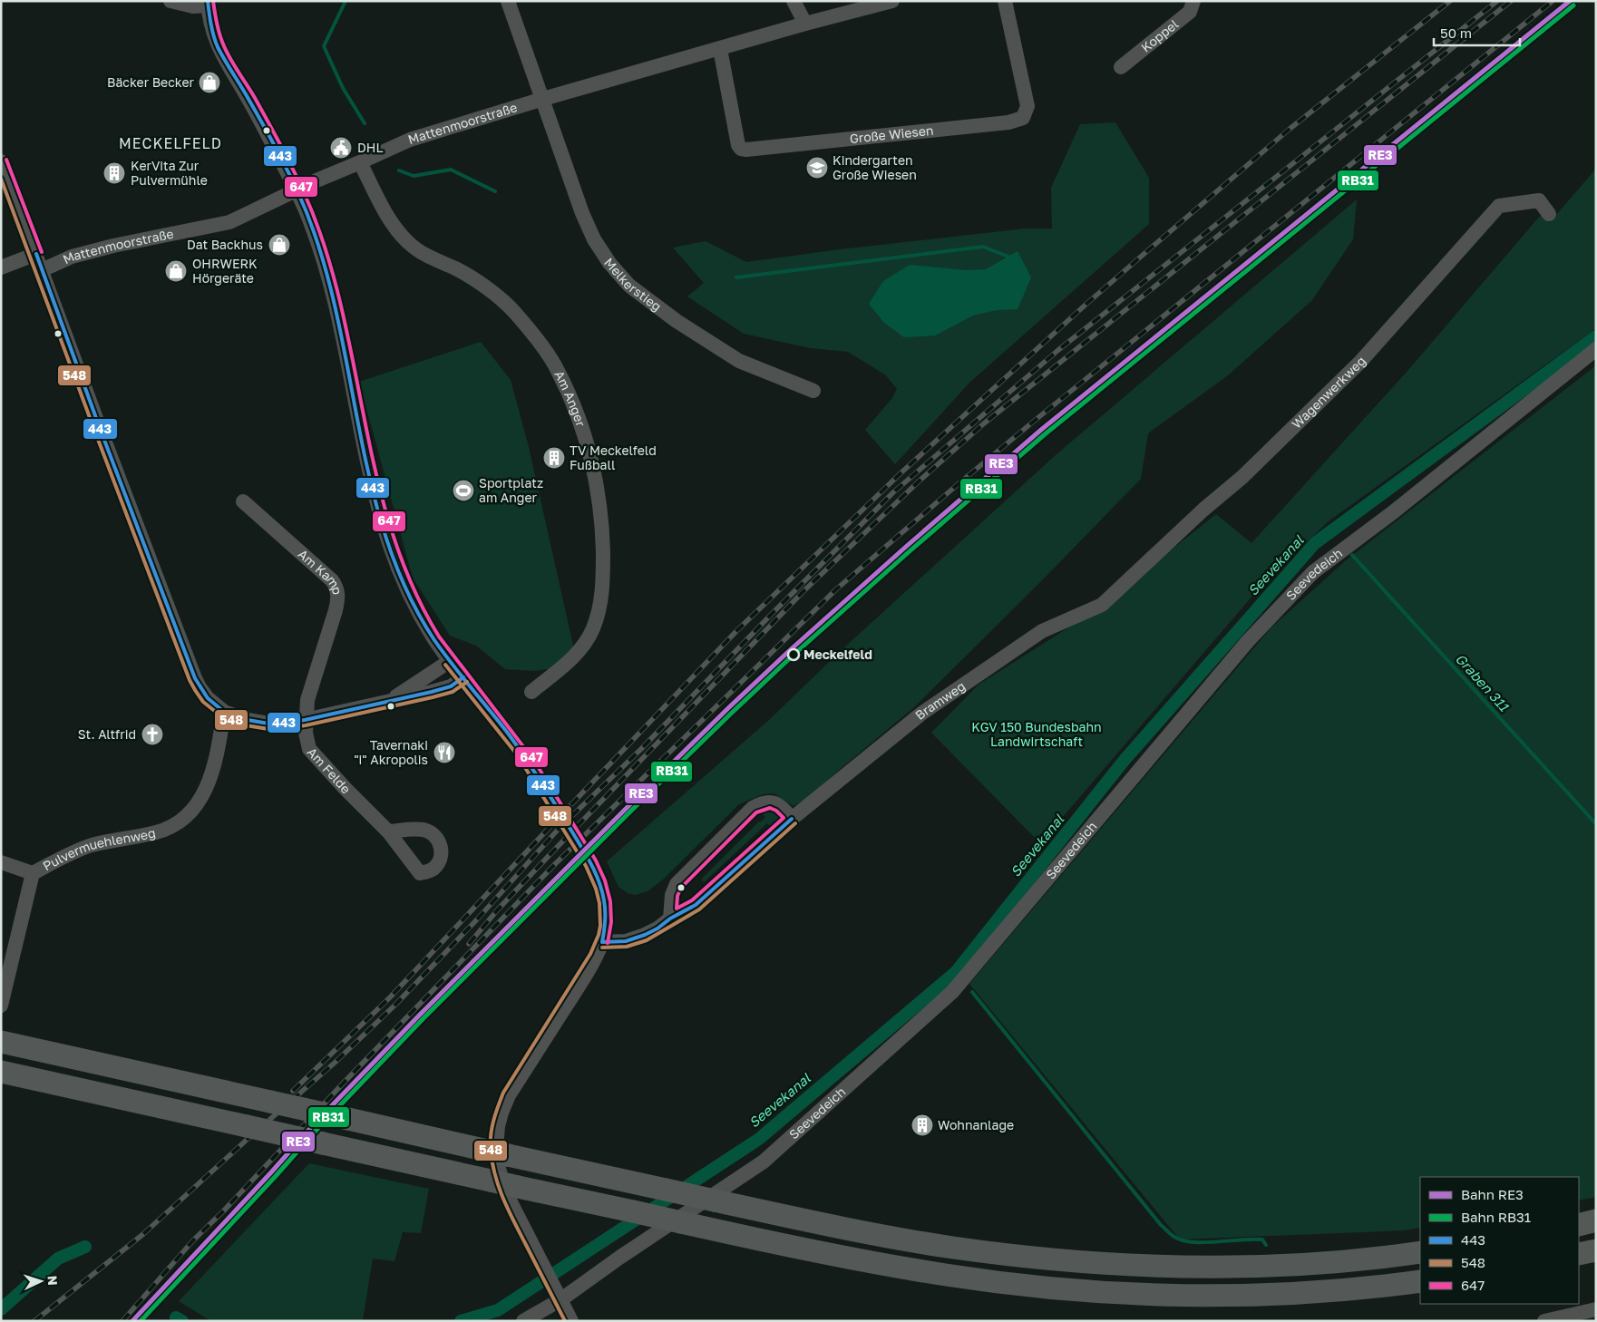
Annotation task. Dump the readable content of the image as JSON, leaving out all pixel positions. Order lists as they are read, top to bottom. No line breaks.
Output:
{"streets":{"street":["Koppel","Mattenmoorstraße","Große Wiesen","Melkerstieg","Wagenwerkweg","Am Anger","Am Kamp","Seevedeich","Bramweg","Am Felde","Pulvermuehlenweg"]},"crossings":[["Mattenmoorstraße","Große Wiesen"],["Mattenmoorstraße","Melkerstieg"],["Mattenmoorstraße","Am Anger"],["Wagenwerkweg","Bramweg"],["Am Kamp","Am Felde"]],"districts":["MECKELFELD"],"water":["Seevekanal","Graben 311"],"parks":["KGV 150 Bundesbahn Landwirtschaft"],"places":{"shop":["Bäcker Becker","Dat Backhus","OHRWERK Hörgeräte"],"public building":["DHL"],"school or university":["Kindergarten Große Wiesen"],"building":["KerVita Zur Pulvermühle","TV Meckelfeld Fußball","Wohnanlage"],"sports":["Sportplatz am Anger"],"other":["Meckelfeld"],"church":["St. Altfrid"],"restaurant":["Tavernaki \"i\" Akropolis"]},"lines":["rail line RE3","transit line 443","transit line 647","rail line RB31","transit line 548"],"legend":["Bahn RE3","Bahn RB31","443","548","647"],"scale_bar":"50 m","north":"right"}
